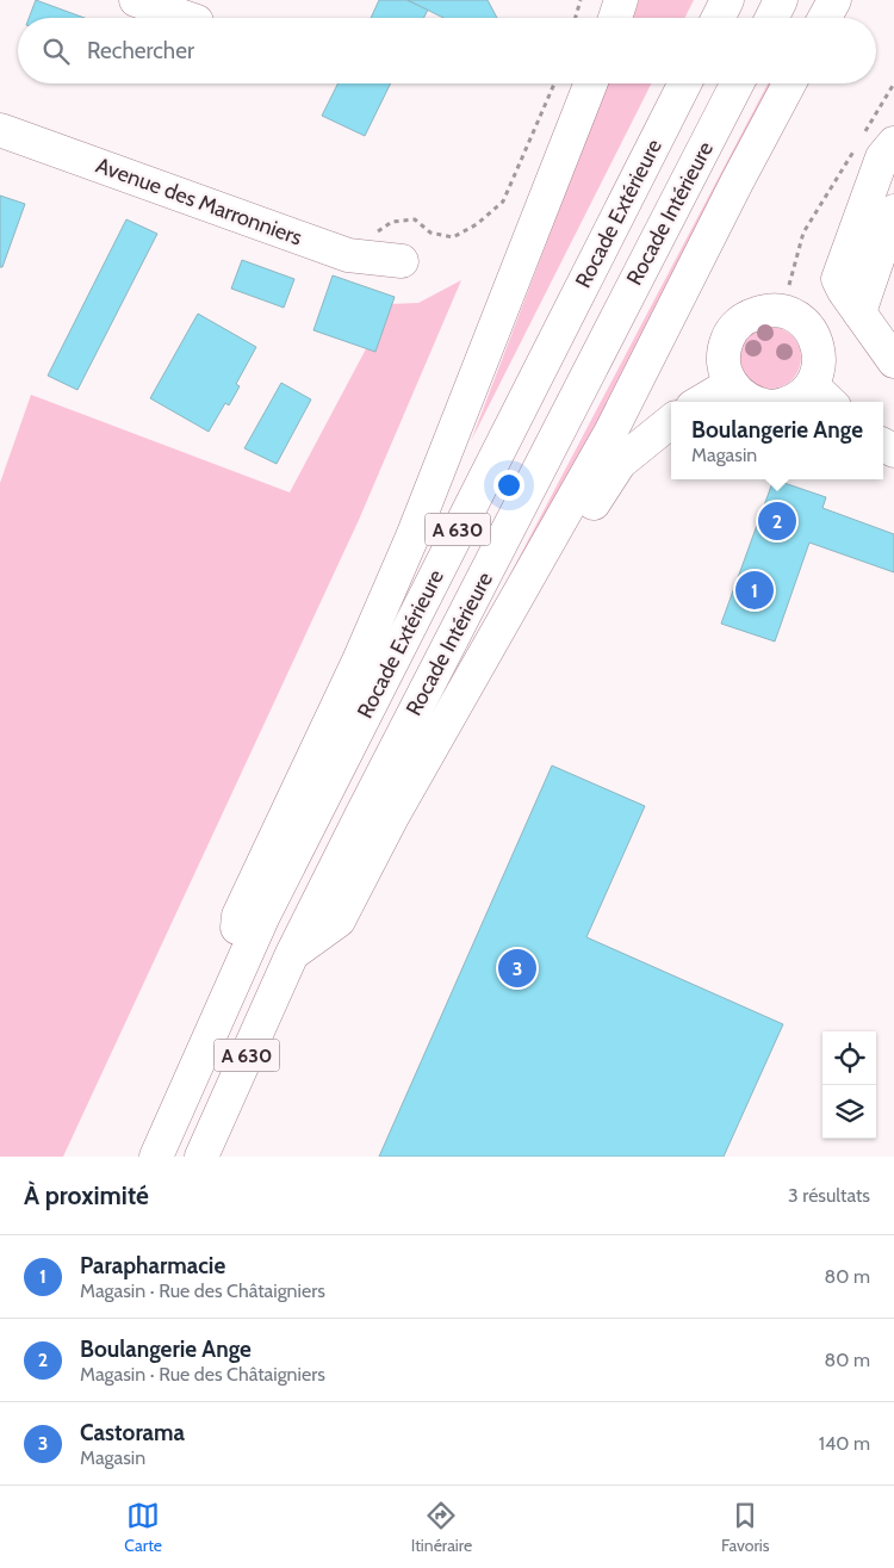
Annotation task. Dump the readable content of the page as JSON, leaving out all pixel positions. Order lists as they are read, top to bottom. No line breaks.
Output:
{"streets":{"main road":["Avenue des Marronniers","Rocade Extérieure","Rocade Intérieure","A 630"]},"page":{"search":"Rechercher","popup":["Boulangerie Ange","Magasin"],"pins":["2","1","3"],"heading":["À proximité","3 résultats"],"list":[{"mark":"1","name":"Parapharmacie","note":"Magasin · Rue des Châtaigniers","value":"80 m"},{"mark":"2","name":"Boulangerie Ange","note":"Magasin · Rue des Châtaigniers","value":"80 m"},{"mark":"3","name":"Castorama","note":"Magasin","value":"140 m"}],"nav":["Carte","Itinéraire","Favoris"]}}
